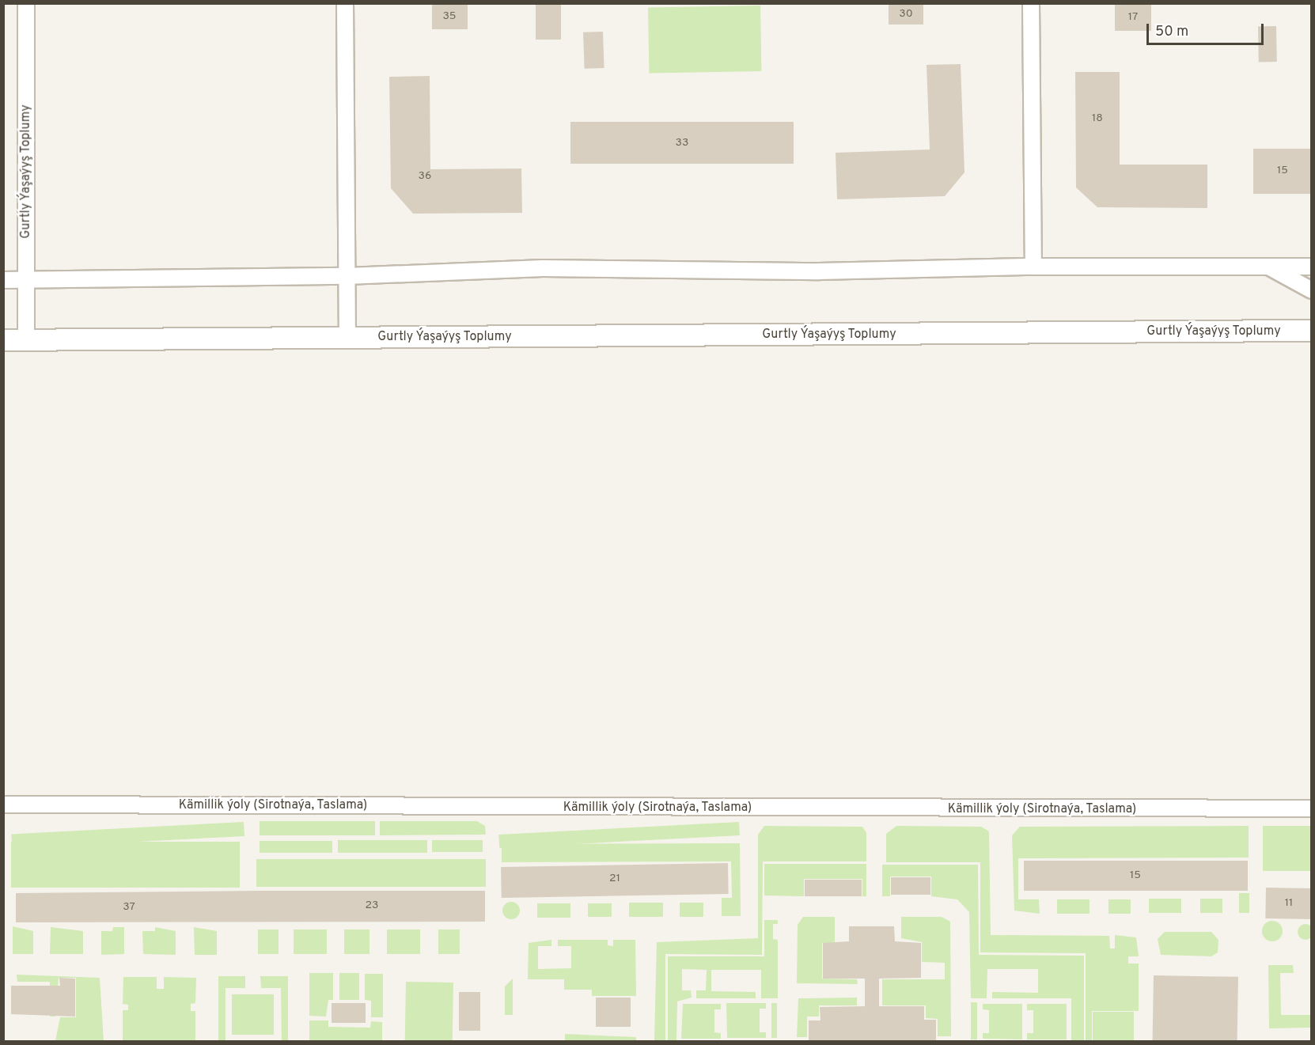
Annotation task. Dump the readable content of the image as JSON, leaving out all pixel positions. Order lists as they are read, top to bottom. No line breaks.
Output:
{"streets":{"street":["Gurtly Ýaşaýyş Toplumy","Kämillik ýoly (Sirotnaýa, Taslama)"]},"house_numbers":["30","35","17","18","33","15","36","15","21","11","23","37"],"scale_bar":"50 m"}
